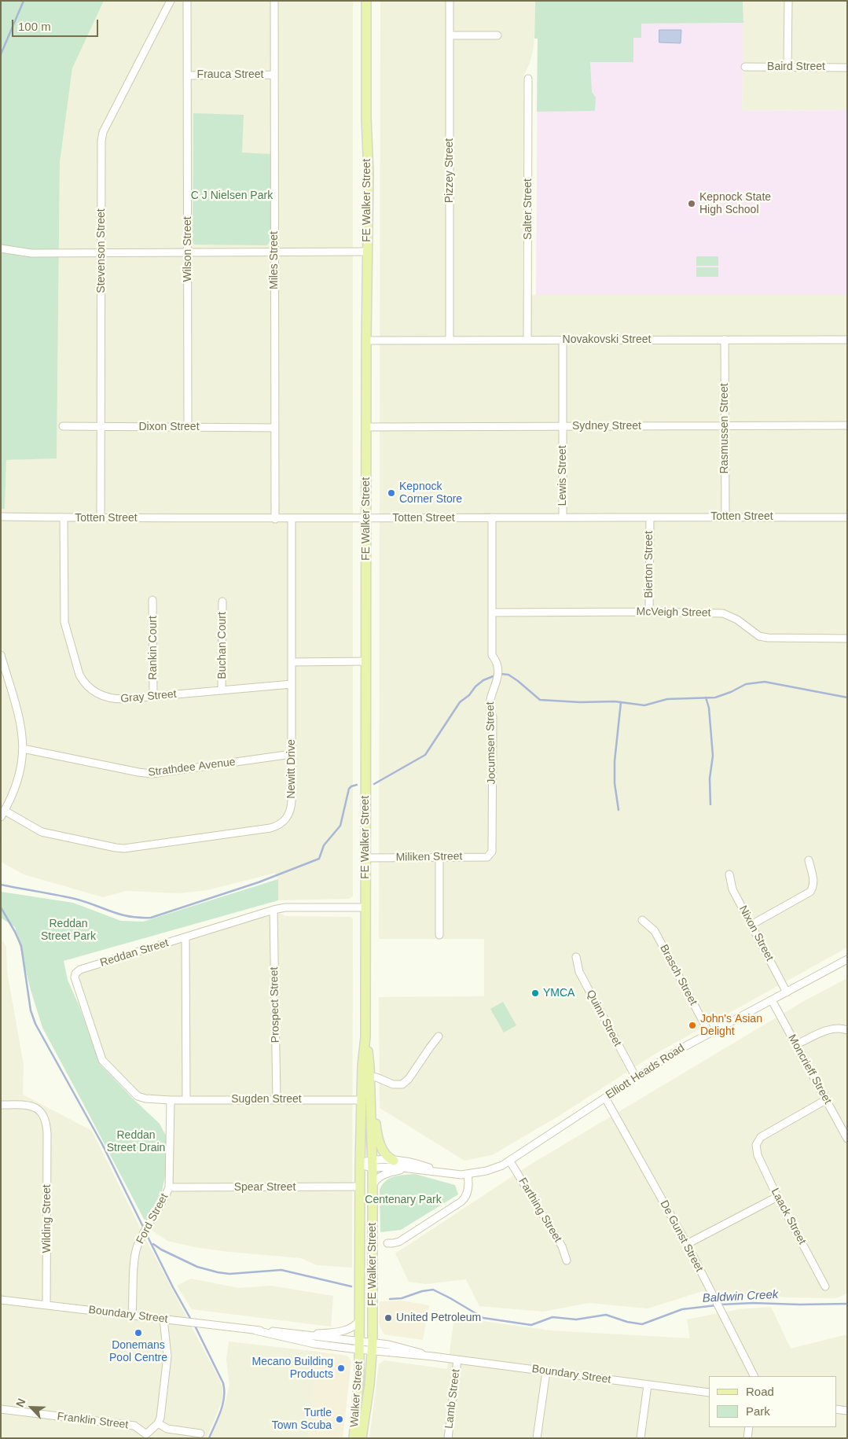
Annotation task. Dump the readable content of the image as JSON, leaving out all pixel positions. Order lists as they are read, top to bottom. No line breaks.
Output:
{"streets":{"main road":["FE Walker Street","Walker Street"],"street":["Baird Street","Frauca Street","Pizzey Street","Salter Street","Wilson Street","Stevenson Street","Miles Street","Novakovski Street","Sydney Street","Dixon Street","Rasmussen Street","Lewis Street","Totten Street","Bierton Street","McVeigh Street","Buchan Court","Rankin Court","Gray Street","Jocumsen Street","Strathdee Avenue","Newitt Drive","Miliken Street","Nixon Street","Reddan Street","Brasch Street","Prospect Street","Quinn Street","Moncrieff Street","Elliott Heads Road","Sugden Street","Spear Street","Farthing Street","Laack Street","Wilding Street","Ford Street","De Gunst Street","Boundary Street","Lamb Street","Franklin Street"]},"crossings":[["Frauca Street","Wilson Street"],["Frauca Street","Miles Street"],["Pizzey Street","Novakovski Street"],["FE Walker Street","Novakovski Street"],["FE Walker Street","Sydney Street"],["FE Walker Street","Totten Street"],["FE Walker Street","Miliken Street"],["FE Walker Street","Reddan Street"],["FE Walker Street","Elliott Heads Road"],["FE Walker Street","Sugden Street"],["FE Walker Street","Spear Street"],["FE Walker Street","Boundary Street"],["FE Walker Street","Walker Street"],["Salter Street","Novakovski Street"],["Wilson Street","Dixon Street"],["Stevenson Street","Dixon Street"],["Stevenson Street","Totten Street"],["Miles Street","Dixon Street"],["Miles Street","Totten Street"],["Novakovski Street","Rasmussen Street"],["Novakovski Street","Lewis Street"],["Sydney Street","Rasmussen Street"],["Sydney Street","Lewis Street"],["Rasmussen Street","Totten Street"],["Lewis Street","Totten Street"],["Totten Street","Bierton Street"],["Totten Street","Gray Street"],["Totten Street","Jocumsen Street"],["Totten Street","Newitt Drive"],["Bierton Street","McVeigh Street"],["McVeigh Street","Jocumsen Street"],["Buchan Court","Gray Street"],["Rankin Court","Gray Street"],["Gray Street","Newitt Drive"],["Jocumsen Street","Miliken Street"],["Strathdee Avenue","Newitt Drive"],["Nixon Street","Elliott Heads Road"],["Reddan Street","Prospect Street"],["Reddan Street","Sugden Street"],["Reddan Street","Ford Street"],["Brasch Street","Elliott Heads Road"],["Prospect Street","Sugden Street"],["Quinn Street","Elliott Heads Road"],["Moncrieff Street","Elliott Heads Road"],["Moncrieff Street","Laack Street"],["Elliott Heads Road","Farthing Street"],["Elliott Heads Road","De Gunst Street"],["Sugden Street","Ford Street"],["Spear Street","Ford Street"],["Wilding Street","Boundary Street"],["Ford Street","Boundary Street"],["Boundary Street","Walker Street"],["Boundary Street","Lamb Street"]],"water":["Baldwin Creek"],"parks":["C J Nielsen Park","Reddan Street Park","Reddan Street Drain","Centenary Park"],"places":["Kepnock State High School","Kepnock Corner Store","YMCA","John's Asian Delight","United Petroleum","Donemans Pool Centre","Mecano Building Products","Turtle Town Scuba"],"legend":["Road","Park"],"scale_bar":"100 m","north":"top left"}
